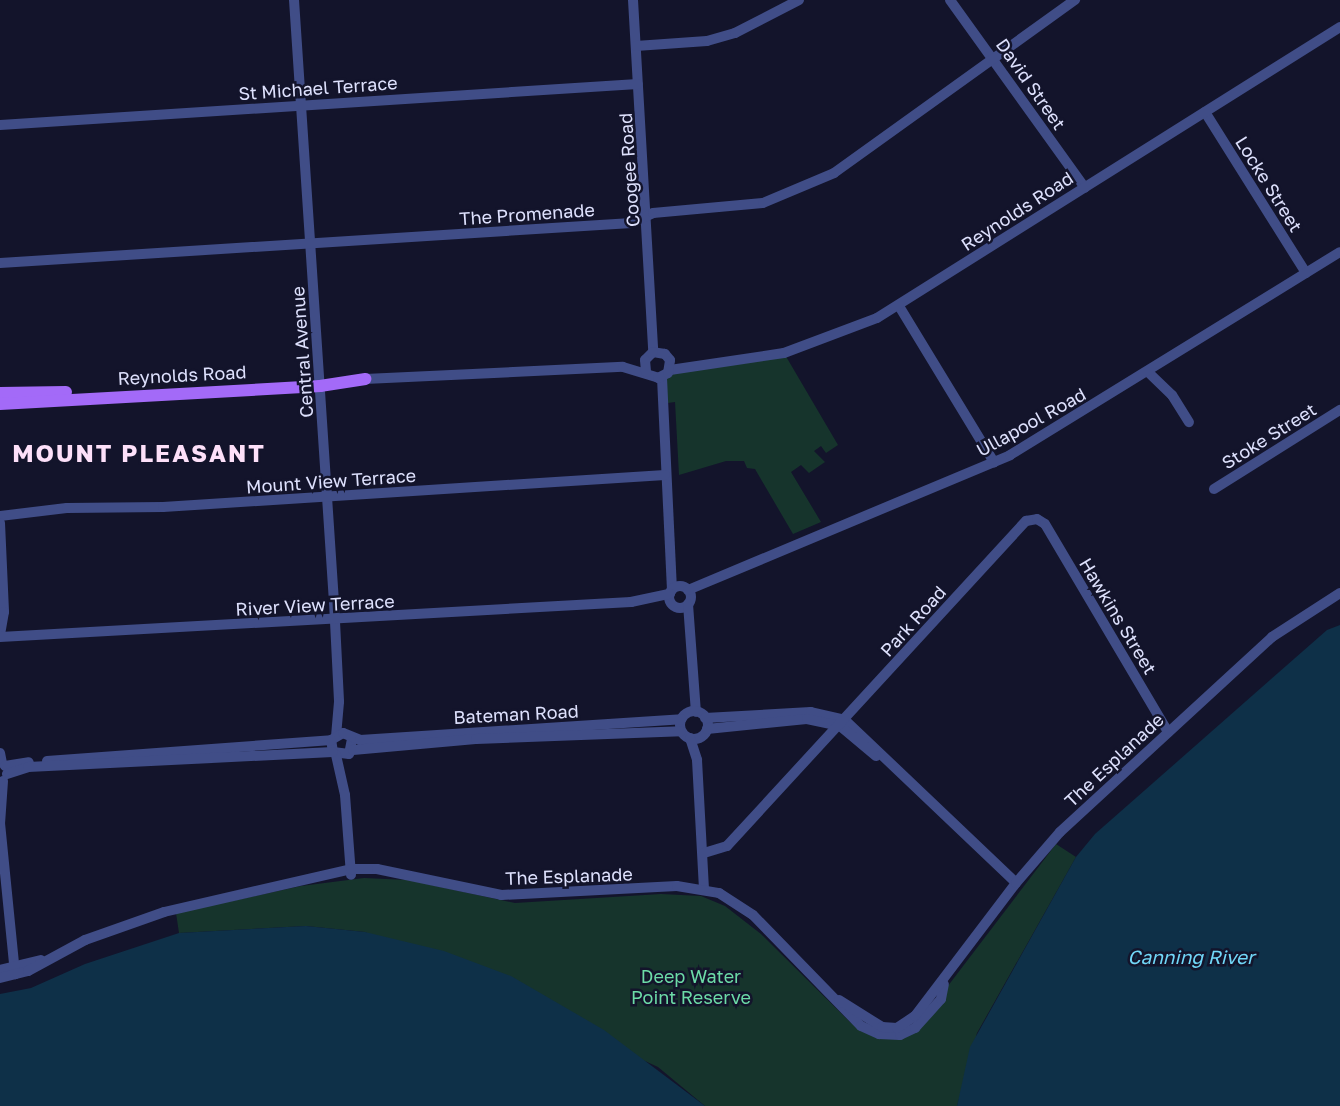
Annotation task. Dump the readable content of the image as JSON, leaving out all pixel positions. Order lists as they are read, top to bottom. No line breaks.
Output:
{"streets":{"main road":["Reynolds Road"],"street":["David Street","St Michael Terrace","Coogee Road","Locke Street","The Promenade","Central Avenue","Ullapool Road","Stoke Street","Mount View Terrace","River View Terrace","Hawkins Street","Park Road","Bateman Road","The Esplanade"]},"crossings":[["David Street","Reynolds Road"],["David Street","The Promenade"],["St Michael Terrace","Coogee Road"],["St Michael Terrace","Central Avenue"],["Coogee Road","Reynolds Road"],["Coogee Road","The Promenade"],["Locke Street","Reynolds Road"],["Locke Street","Ullapool Road"],["Reynolds Road","Central Avenue"],["The Promenade","Central Avenue"],["Central Avenue","Mount View Terrace"],["Central Avenue","River View Terrace"],["Central Avenue","Bateman Road"],["Central Avenue","The Esplanade"],["Ullapool Road","River View Terrace"],["Hawkins Street","Park Road"],["Hawkins Street","The Esplanade"],["Park Road","Bateman Road"],["Bateman Road","The Esplanade"]],"districts":["MOUNT PLEASANT"],"water":["Canning River"],"parks":["Deep Water Point Reserve"]}
